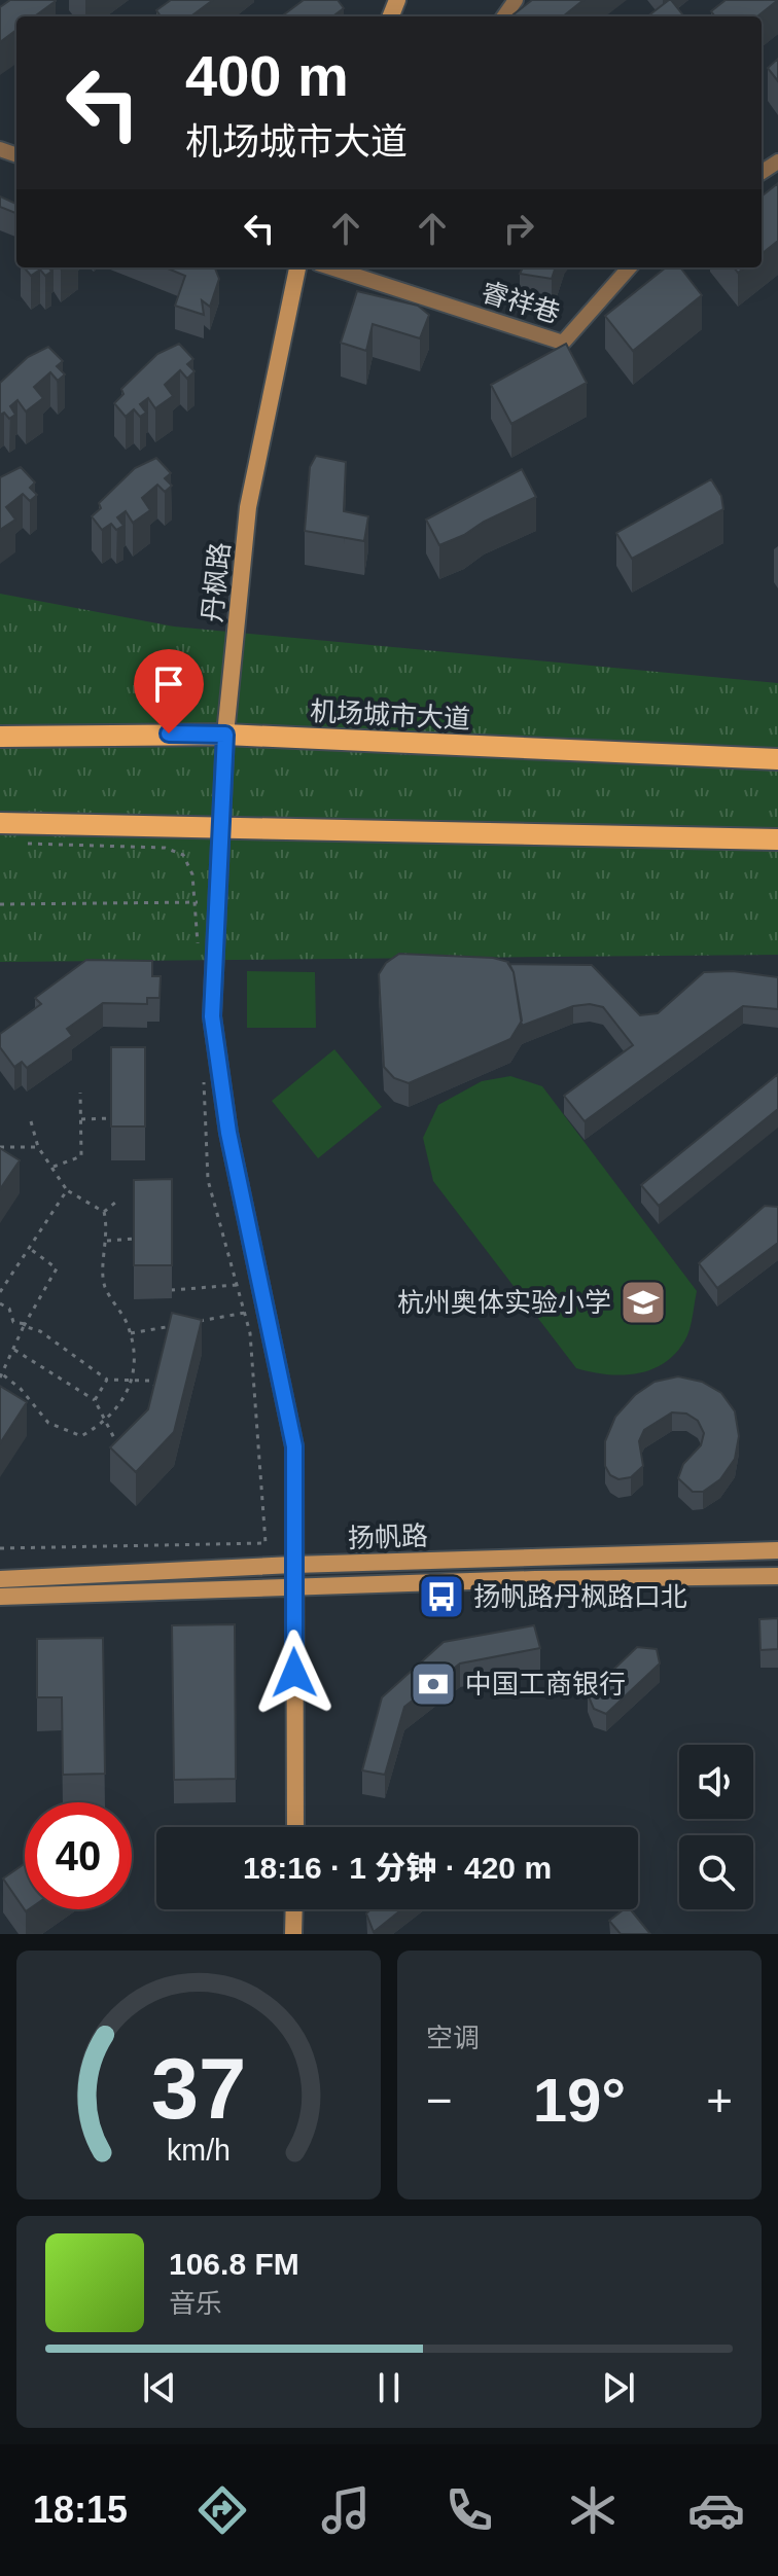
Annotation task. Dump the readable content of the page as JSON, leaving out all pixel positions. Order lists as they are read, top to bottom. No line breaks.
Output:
{"streets":{"main road":["机场城市大道"],"street":["睿祥巷","丹枫路","扬帆路"]},"crossings":[["丹枫路","机场城市大道"],["丹枫路","扬帆路"]],"places":{"school or university":["杭州奥体实验小学"],"bus stop":["扬帆路丹枫路口北"],"bank":["中国工商银行"]},"page":{"turn":["400 m","机场城市大道"],"limit":"40","trip":"18:16 · 1 分钟 · 420 m","tile":"空调","heat":["−","19°","+"],"song":["106.8 FM","音乐"],"tabs":"18:15","gauge":["37","km/h"]}}
